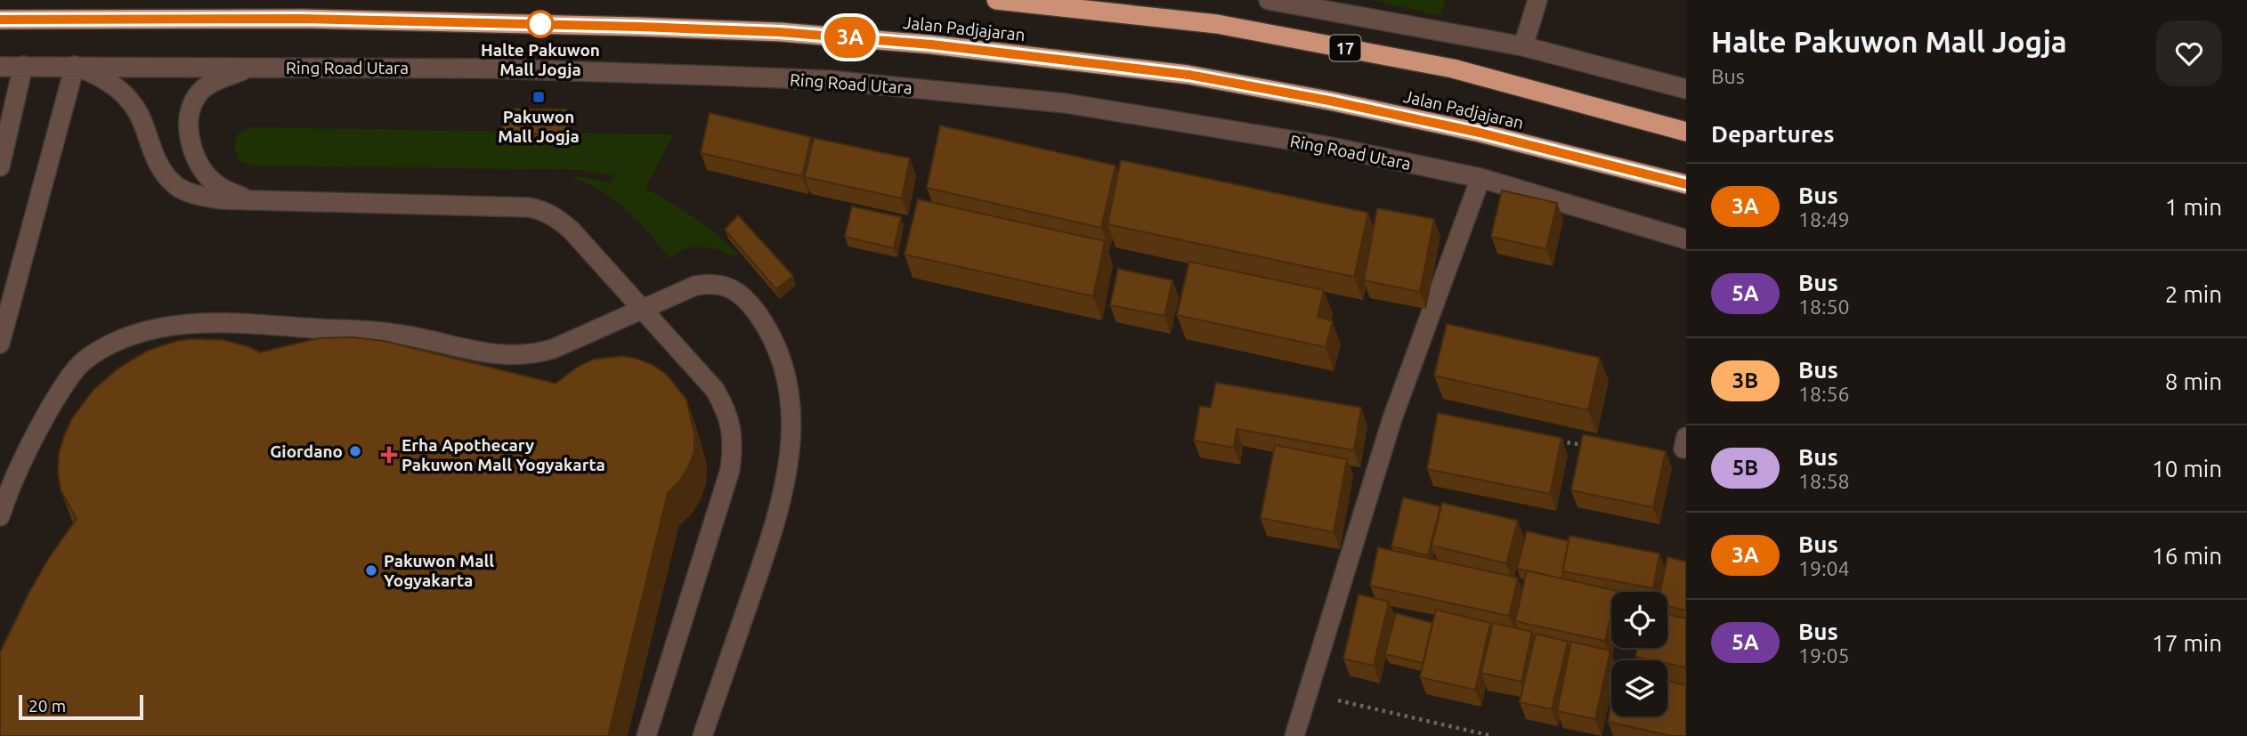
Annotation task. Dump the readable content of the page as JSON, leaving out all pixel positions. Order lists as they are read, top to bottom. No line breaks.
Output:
{"streets":{"highway":["Jalan Padjajaran","17"],"street":["Ring Road Utara"]},"places":{"other":["Halte Pakuwon Mall Jogja","Giordano","Pakuwon Mall Yogyakarta"],"transit":["Pakuwon Mall Jogja"],"health":["Erha Apothecary Pakuwon Mall Yogyakarta"]},"lines":["bus line 3A"],"scale_bar":"20 m","page":{"on_map":"3A","heading":[["Halte Pakuwon Mall Jogja","Bus"],"Departures"],"list":[{"mark":"3A","name":"Bus","note":"18:49","value":"1 min"},{"mark":"5A","name":"Bus","note":"18:50","value":"2 min"},{"mark":"3B","name":"Bus","note":"18:56","value":"8 min"},{"mark":"5B","name":"Bus","note":"18:58","value":"10 min"},{"mark":"3A","name":"Bus","note":"19:04","value":"16 min"},{"mark":"5A","name":"Bus","note":"19:05","value":"17 min"}],"scale":"20 m"}}
